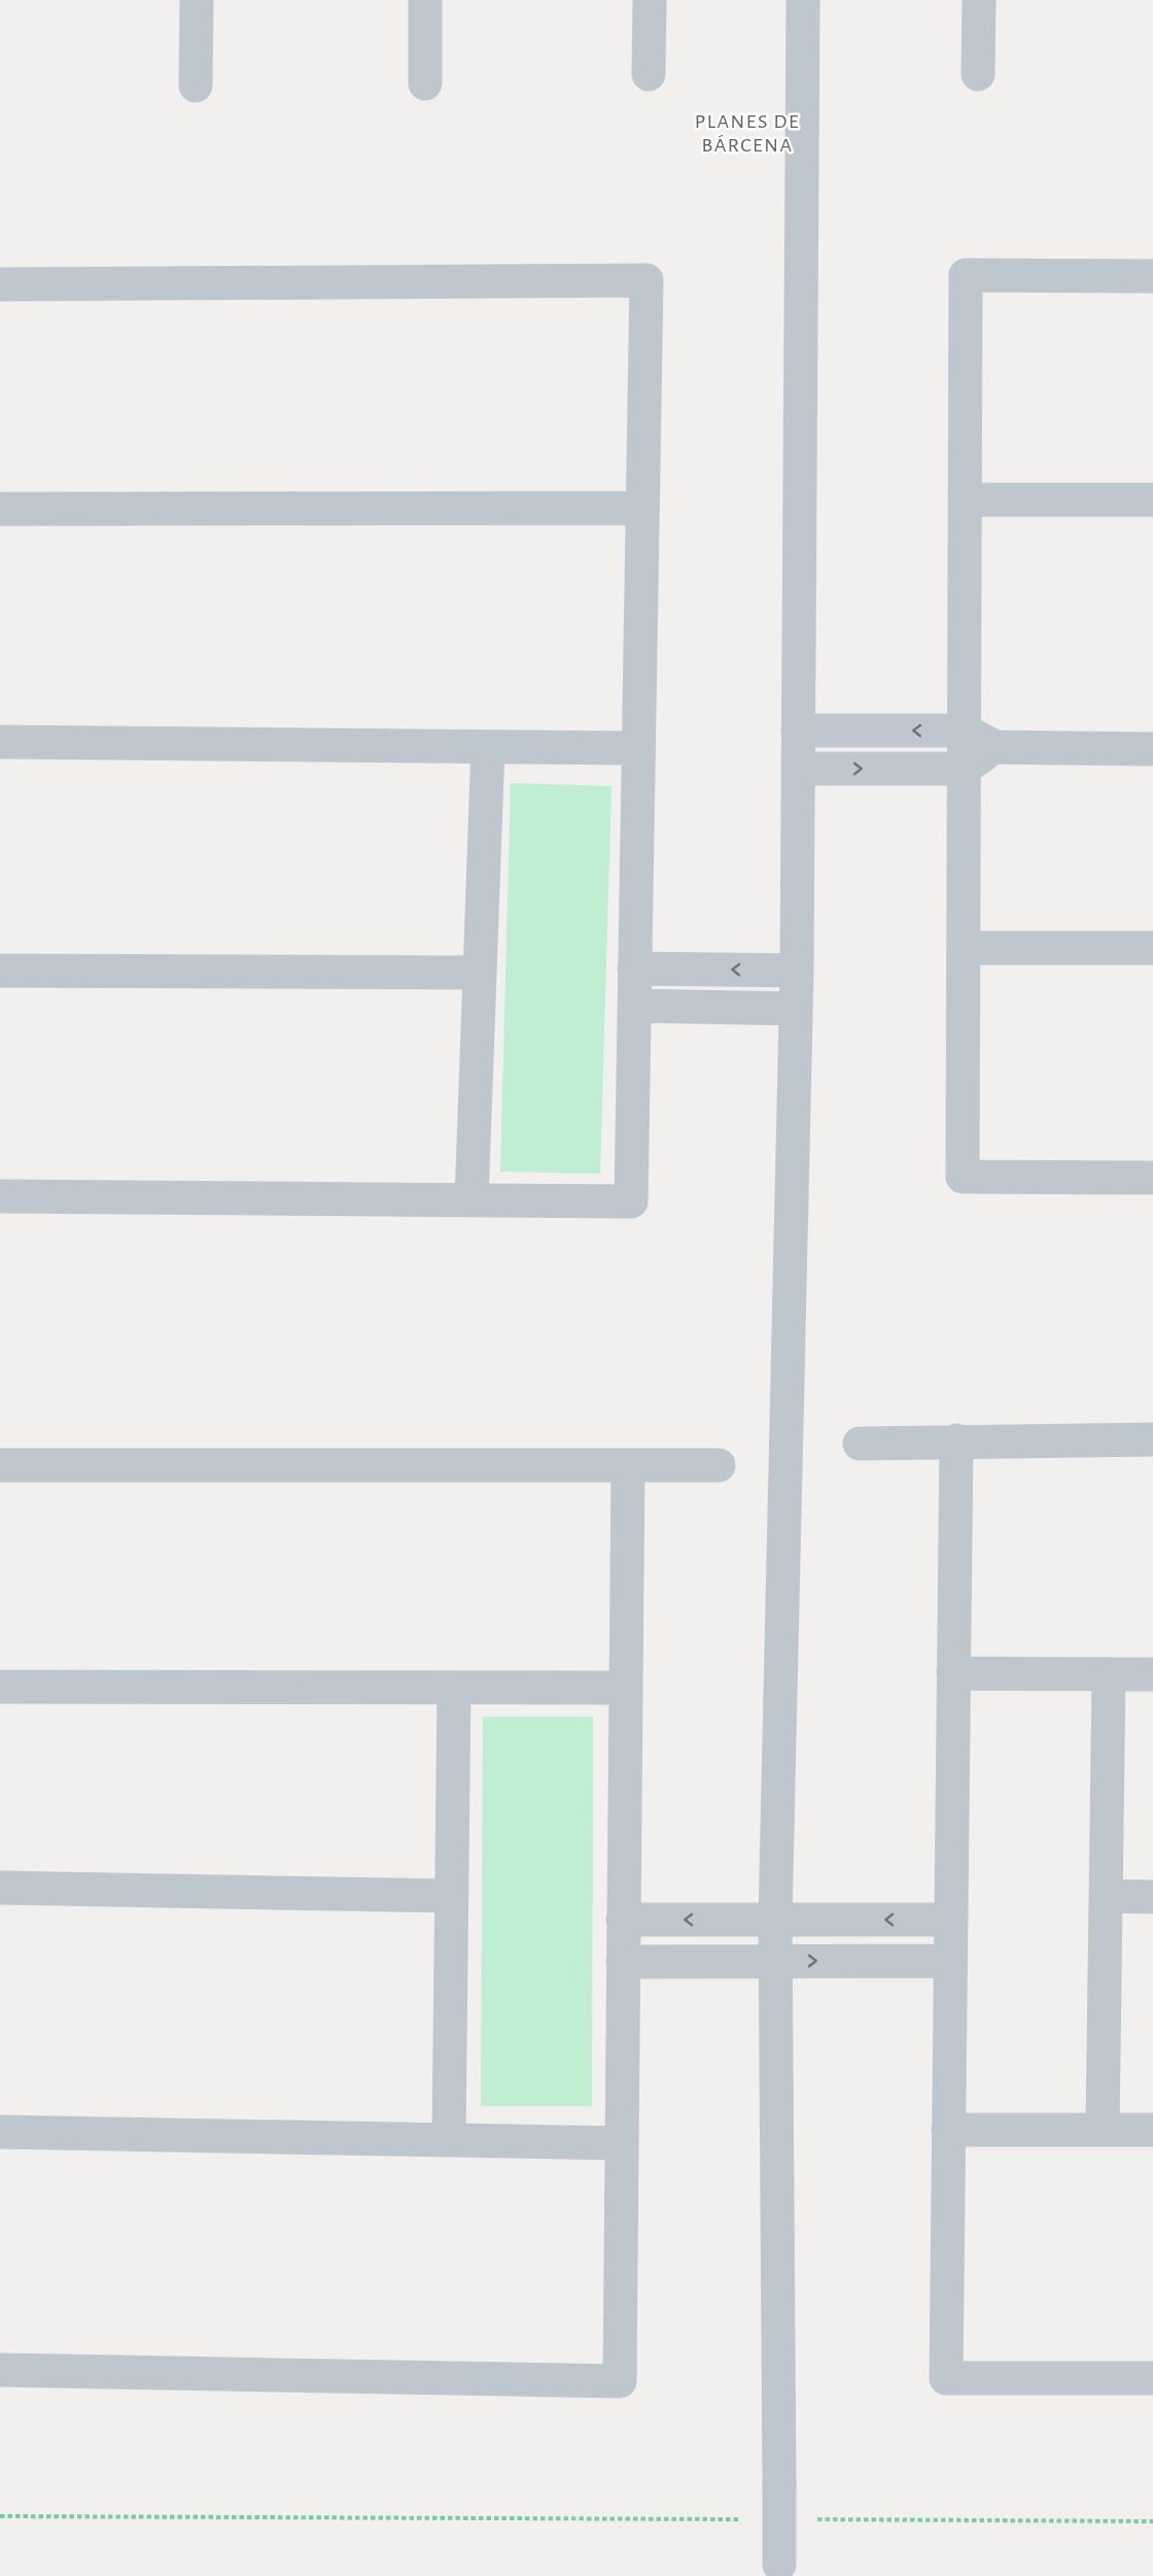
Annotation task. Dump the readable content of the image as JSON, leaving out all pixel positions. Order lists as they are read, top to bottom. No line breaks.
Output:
{"districts":["PLANES DE BÁRCENA"]}
